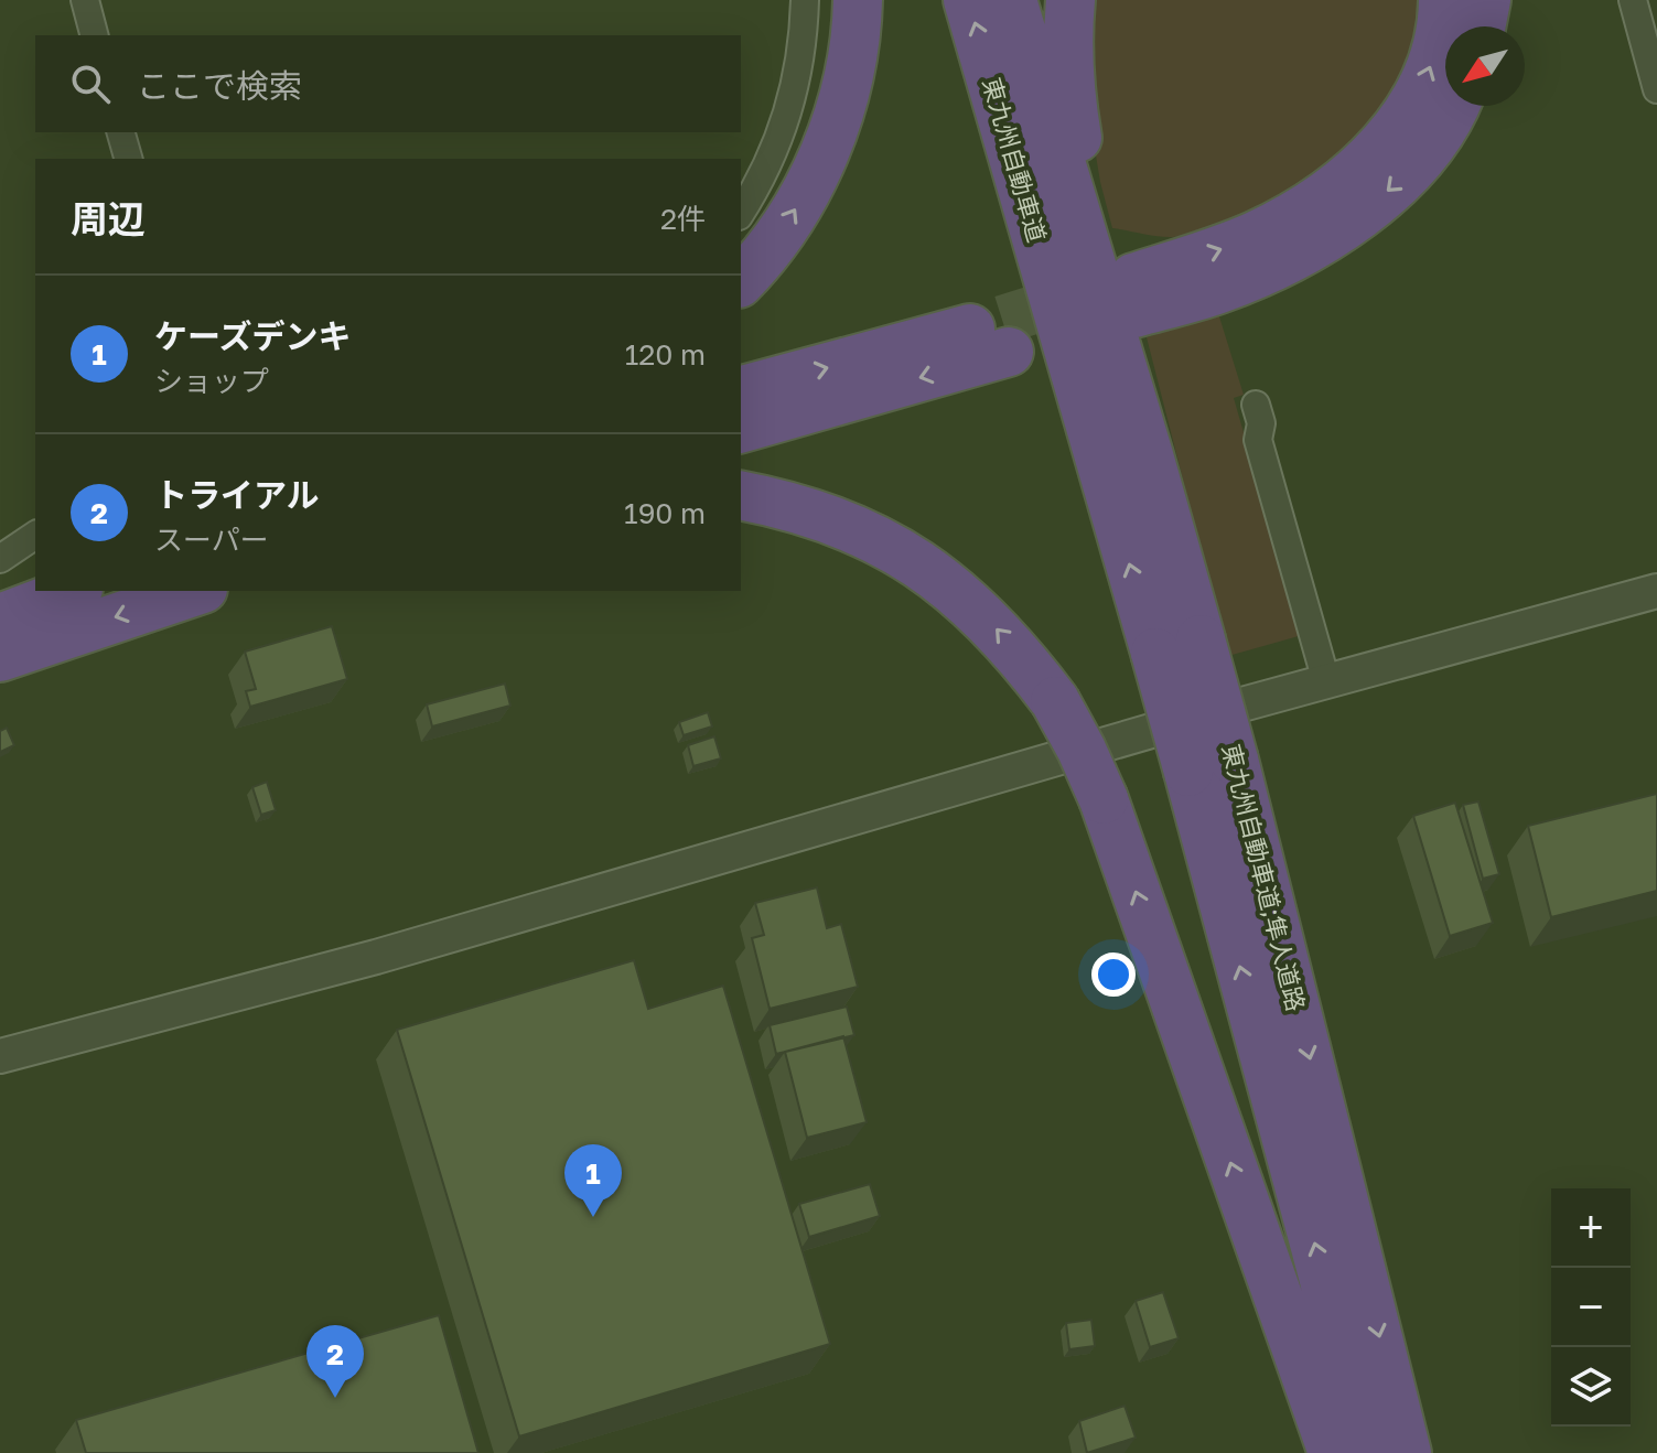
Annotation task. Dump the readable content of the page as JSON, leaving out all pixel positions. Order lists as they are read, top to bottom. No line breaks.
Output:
{"streets":{"highway":["東九州自動車道","東九州自動車道;隼人道路"]},"crossings":[["東九州自動車道","東九州自動車道;隼人道路"]],"north":"bottom left","page":{"search":"ここで検索","heading":["周辺","2件"],"list":[{"mark":"1","name":"ケーズデンキ","note":"ショップ","value":"120 m"},{"mark":"2","name":"トライアル","note":"スーパー","value":"190 m"}],"pins":["1","2"],"map_buttons":["+","−"]}}
